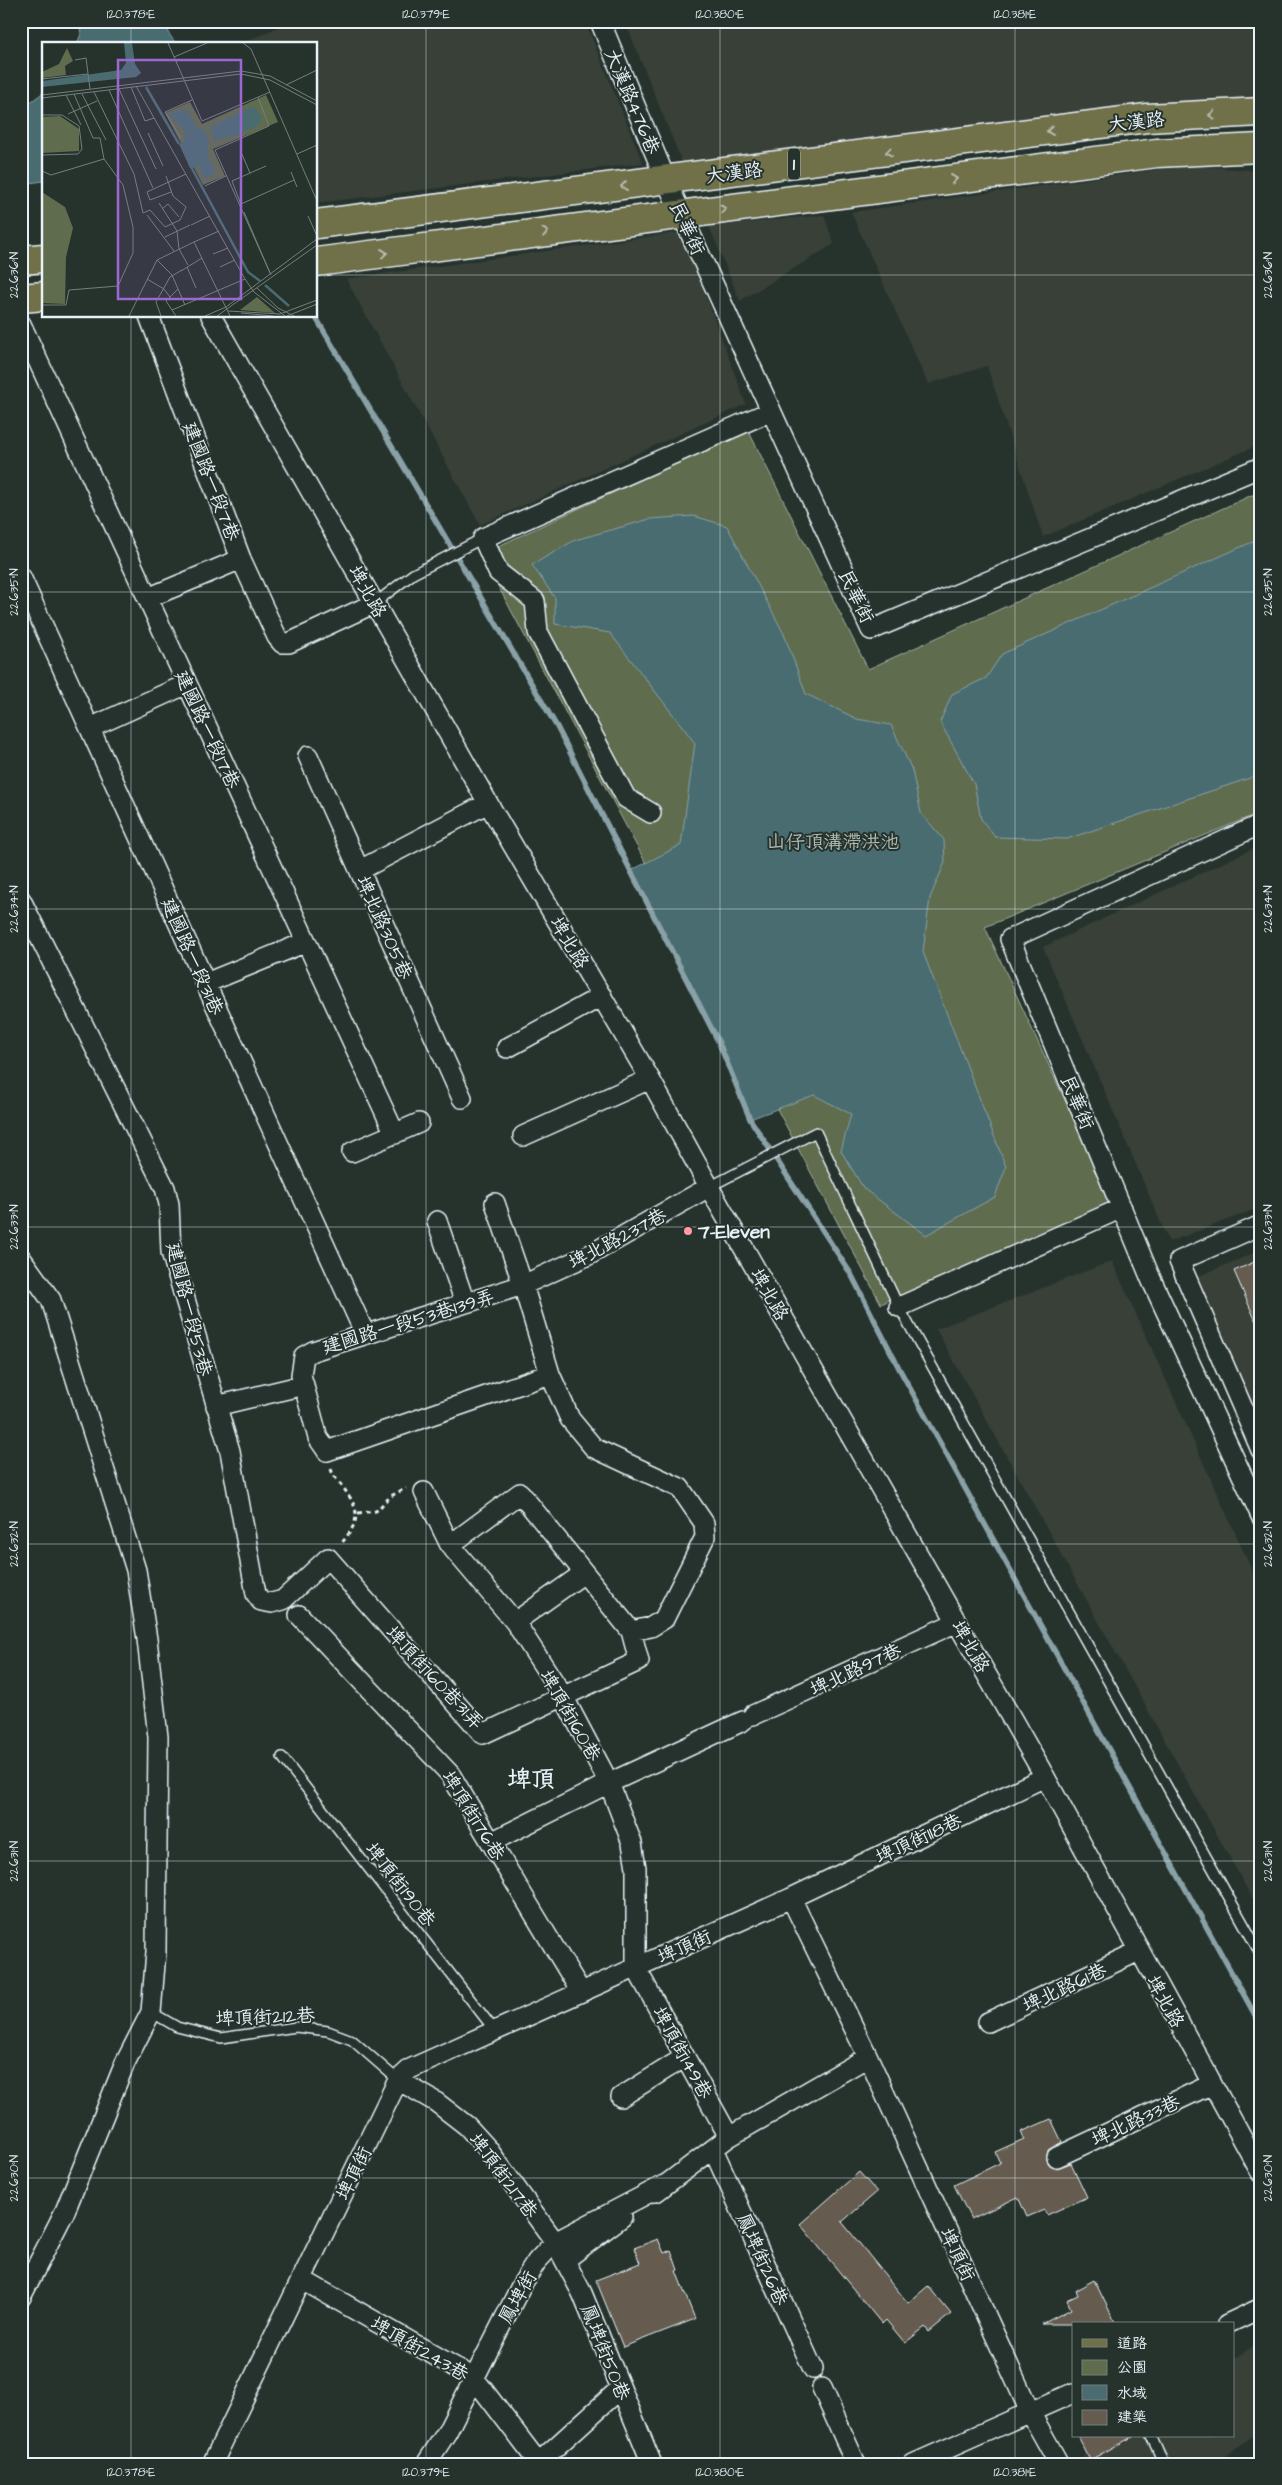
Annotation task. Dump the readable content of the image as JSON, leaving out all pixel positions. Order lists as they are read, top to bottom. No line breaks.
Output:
{"streets":{"main road":["大漢路","1"],"street":["大漢路476巷","民華街","建國路一段7巷","埤北路","建國路一段17巷","埤北路305巷","建國路一段31巷","埤北路237巷","建國路一段53巷","建國路一段53巷139弄","埤北路97巷","埤頂街160巷31弄","埤頂街160巷","埤頂街176巷","埤頂街118巷","埤頂街","埤北路61巷","埤頂街149巷","埤北路33巷","埤頂街217巷","鳳埤街26巷","鳳埤街","埤頂街243巷","鳳埤街50巷"],"lane":["埤頂街190巷","埤頂街212巷"]},"crossings":[["大漢路476巷","大漢路"],["大漢路476巷","民華街"],["大漢路","民華街"],["建國路一段7巷","埤北路"],["埤北路","埤北路237巷"],["埤北路","埤北路97巷"],["埤北路","埤頂街118巷"],["埤北路","埤北路61巷"],["埤北路","埤北路33巷"],["建國路一段31巷","建國路一段53巷139弄"],["埤北路237巷","建國路一段53巷139弄"],["建國路一段53巷","埤頂街160巷31弄"],["埤北路97巷","埤頂街160巷"],["埤北路97巷","埤頂街176巷"],["埤頂街160巷31弄","埤頂街160巷"],["埤頂街160巷","埤頂街"],["埤頂街160巷","埤頂街149巷"],["埤頂街176巷","埤頂街"],["埤頂街118巷","埤頂街"],["埤頂街190巷","埤頂街"],["埤頂街","埤頂街212巷"],["埤頂街","埤頂街149巷"],["埤頂街","埤頂街217巷"],["埤頂街","鳳埤街"],["埤頂街","埤頂街243巷"],["埤頂街212巷","埤頂街217巷"],["埤頂街149巷","鳳埤街"],["埤頂街217巷","鳳埤街"],["埤頂街217巷","鳳埤街50巷"],["鳳埤街26巷","鳳埤街"],["鳳埤街","埤頂街243巷"],["鳳埤街","鳳埤街50巷"]],"districts":["埤頂"],"parks":["山仔頂溝滯洪池"],"places":["7-Eleven"],"legend":["道路","公園","水域","建築"],"coordinates":["120.378°E","120.379°E","120.380°E","120.381°E","22.636°N","22.635°N","22.634°N","22.633°N","22.632°N","22.631°N","22.630°N"]}
